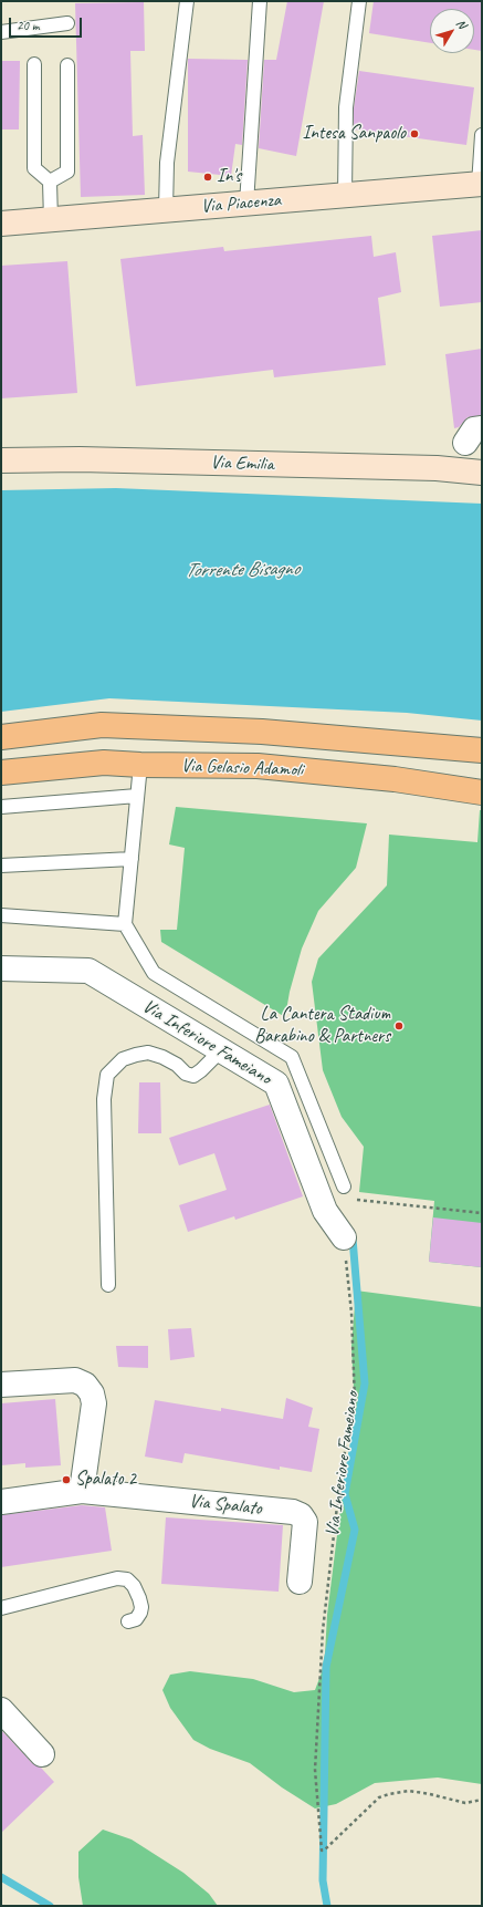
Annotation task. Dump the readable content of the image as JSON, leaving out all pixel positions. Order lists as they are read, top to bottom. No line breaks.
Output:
{"streets":{"main road":["Via Piacenza","Via Emilia","Via Gelasio Adamoli"],"street":["Via Inferiore Fameiano","Via Spalato"]},"water":["Torrente Bisagno"],"places":["Intesa Sanpaolo","In's","La Cantera Stadium Barabino & Partners","Spalato 2"],"scale_bar":"20 m","north":"top right"}
